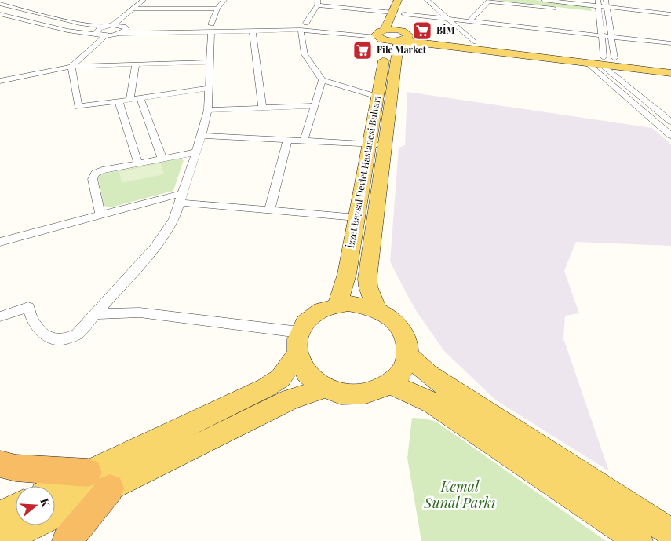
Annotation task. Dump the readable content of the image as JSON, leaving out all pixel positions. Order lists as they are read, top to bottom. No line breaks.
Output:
{"streets":{"main road":["İzzet Baysal Devlet Hastanesi Bulvarı"]},"parks":["Kemal Sunal Parkı"],"places":{"supermarket":["BİM","File Market"]},"north":"right"}
